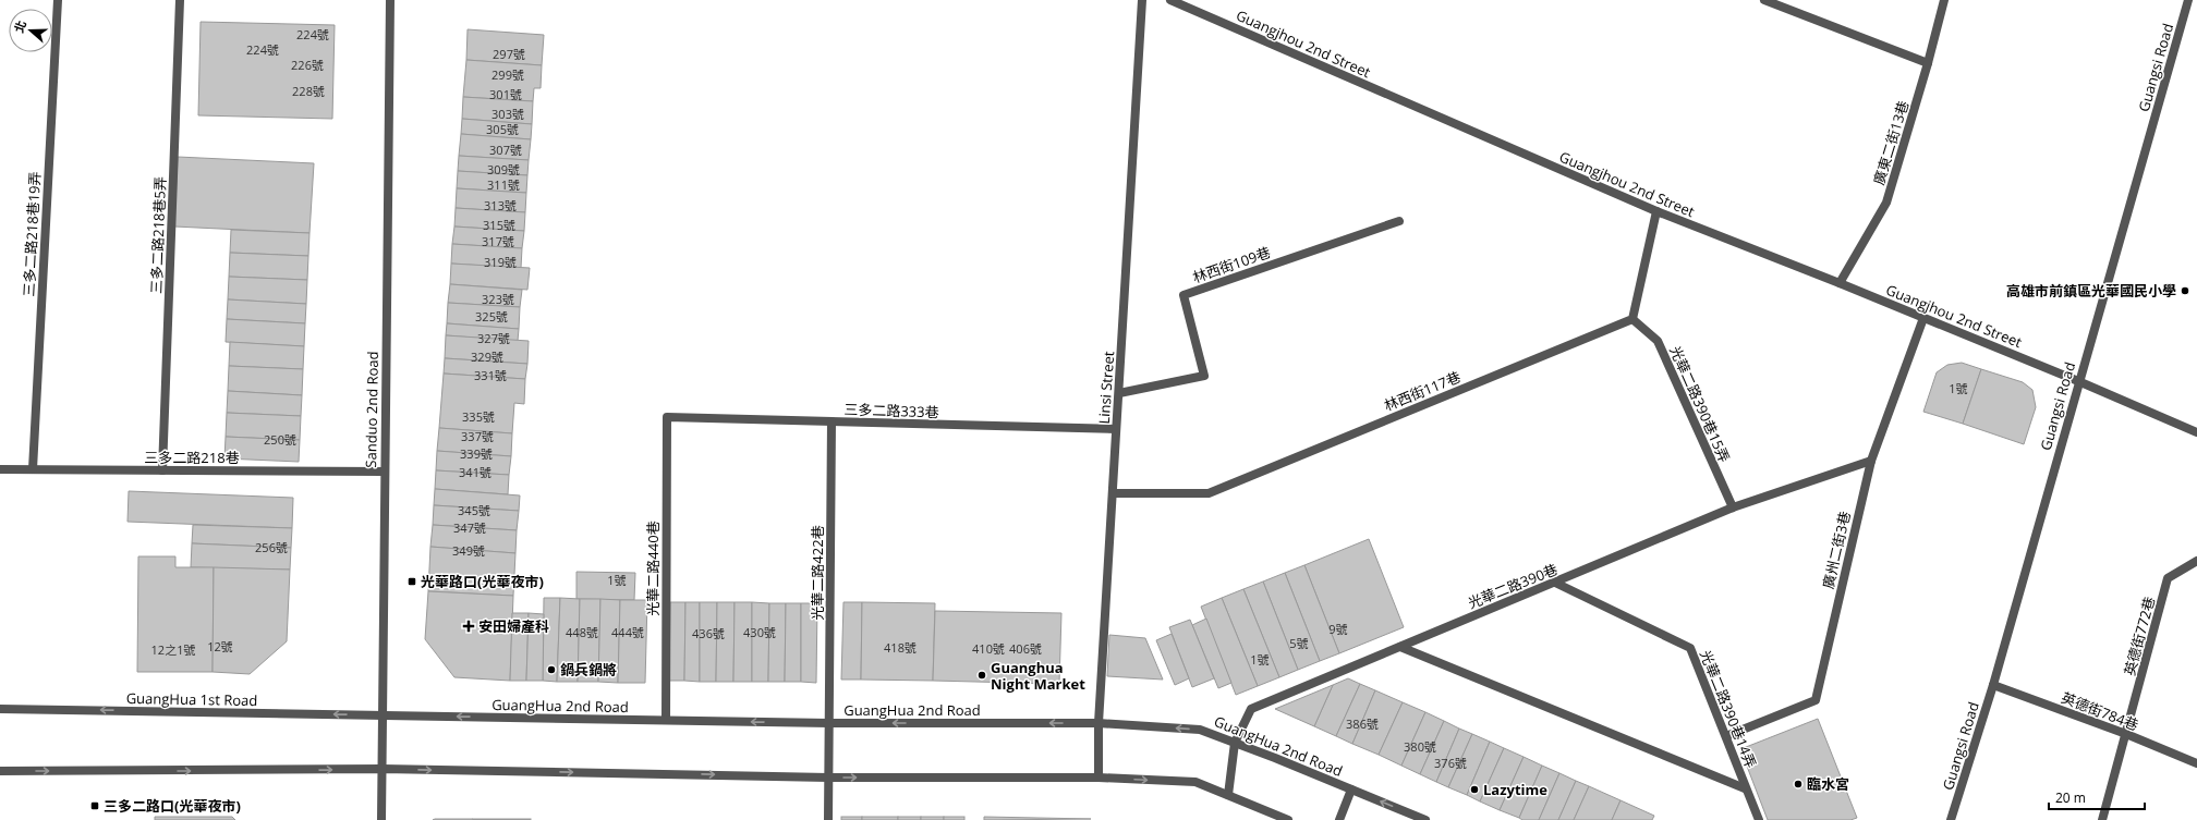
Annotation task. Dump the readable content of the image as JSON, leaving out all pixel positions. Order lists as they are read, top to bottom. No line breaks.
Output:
{"streets":{"street":["Guangjhou 2nd Street","Guangsi Road","廣東二街13巷","三多二路218巷19弄","三多二路218巷5弄","林西街109巷","Linsi Street","林西街117巷","光華二路390巷15弄","Sanduo 2nd Road","三多二路333巷","三多二路218巷","廣州二街3巷","光華二路440巷","光華二路422巷","光華二路390巷","英德街772巷","GuangHua 1st Road","GuangHua 2nd Road","光華二路390巷14弄","英德街784巷"]},"crossings":[["Guangjhou 2nd Street","Guangsi Road"],["Guangjhou 2nd Street","廣東二街13巷"],["Guangjhou 2nd Street","廣州二街3巷"],["Guangsi Road","英德街784巷"],["三多二路218巷19弄","三多二路218巷"],["三多二路218巷5弄","三多二路218巷"],["林西街109巷","Linsi Street"],["Linsi Street","林西街117巷"],["Linsi Street","三多二路333巷"],["Linsi Street","GuangHua 2nd Road"],["林西街117巷","光華二路390巷15弄"],["光華二路390巷15弄","光華二路390巷"],["Sanduo 2nd Road","三多二路218巷"],["Sanduo 2nd Road","GuangHua 1st Road"],["Sanduo 2nd Road","GuangHua 2nd Road"],["三多二路333巷","光華二路440巷"],["三多二路333巷","光華二路422巷"],["廣州二街3巷","光華二路390巷"],["廣州二街3巷","光華二路390巷14弄"],["光華二路440巷","GuangHua 2nd Road"],["光華二路422巷","GuangHua 2nd Road"],["光華二路390巷","GuangHua 2nd Road"],["光華二路390巷","光華二路390巷14弄"],["英德街772巷","英德街784巷"],["GuangHua 1st Road","GuangHua 2nd Road"]],"places":{"other":["高雄市前鎮區光華國民小學","鍋兵鍋將","Guanghua Night Market","臨水宮","Lazytime"],"transit":["光華路口(光華夜市)","三多二路口(光華夜市)"],"health":["安田婦產科"]},"house_numbers":["224號","224號","297號","226號","299號","228號","301號","303號","305號","307號","309號","311號","313號","315號","317號","319號","323號","325號","327號","329號","331號","1號","335號","337號","250號","339號","341號","345號","347號","256號","349號","1號","9號","448號","444號","430號","436號","5號","12號","418號","410號","406號","12之1號","1號","386號","380號","376號"],"scale_bar":"20 m","north":"left"}
